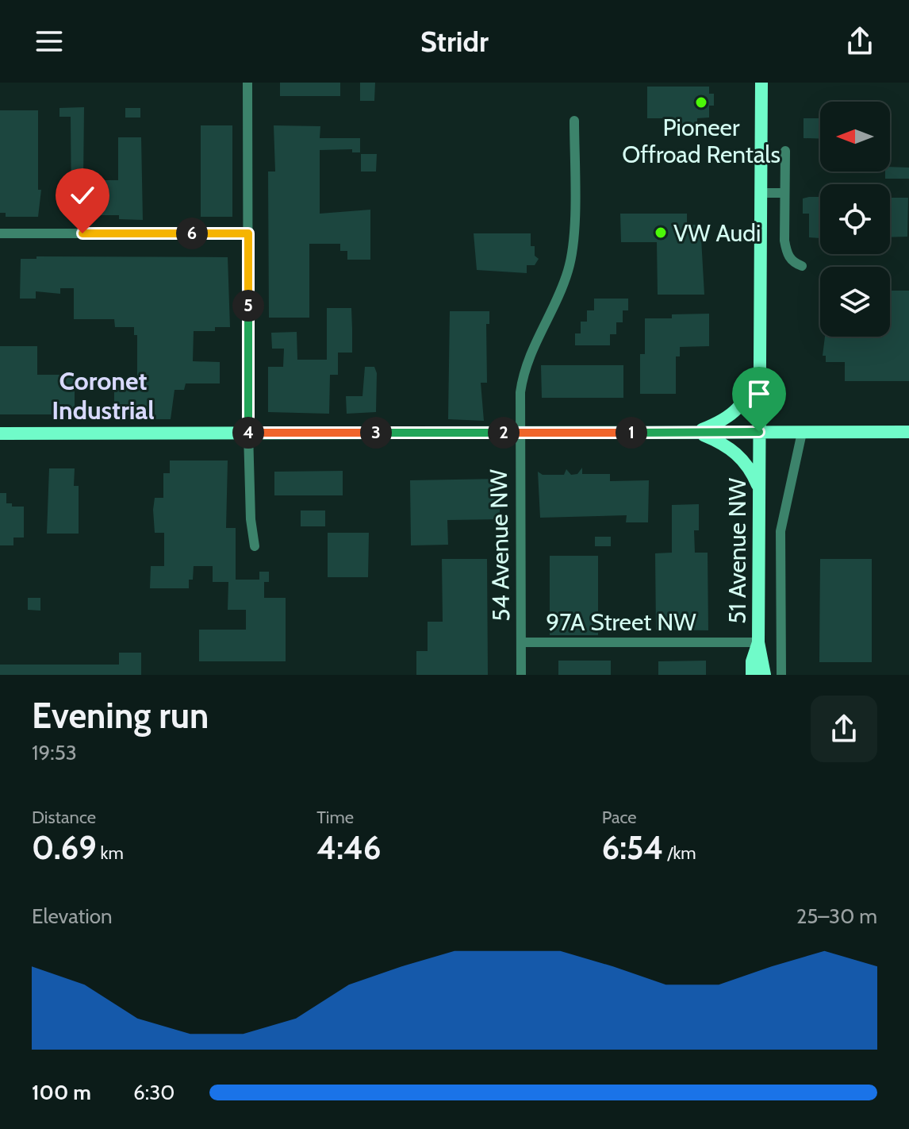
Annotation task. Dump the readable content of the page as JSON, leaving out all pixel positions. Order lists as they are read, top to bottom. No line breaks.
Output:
{"streets":{"street":["54 Avenue NW","51 Avenue NW","97A Street NW"]},"crossings":[["54 Avenue NW","97A Street NW"],["51 Avenue NW","97A Street NW"]],"districts":["Coronet Industrial"],"places":["Pioneer Offroad Rentals","VW Audi"],"north":"left","page":{"header":"Stridr","pins":["6","5","1","2","3","4"],"heading":["Evening run","19:53"],"stats":[["Distance","0.69 km"],["Time","4:46"],["Pace","6:54 /km"]],"chart":["Elevation","25–30 m"],"list":[{"name":"100 m","note":"6:30"}]}}
